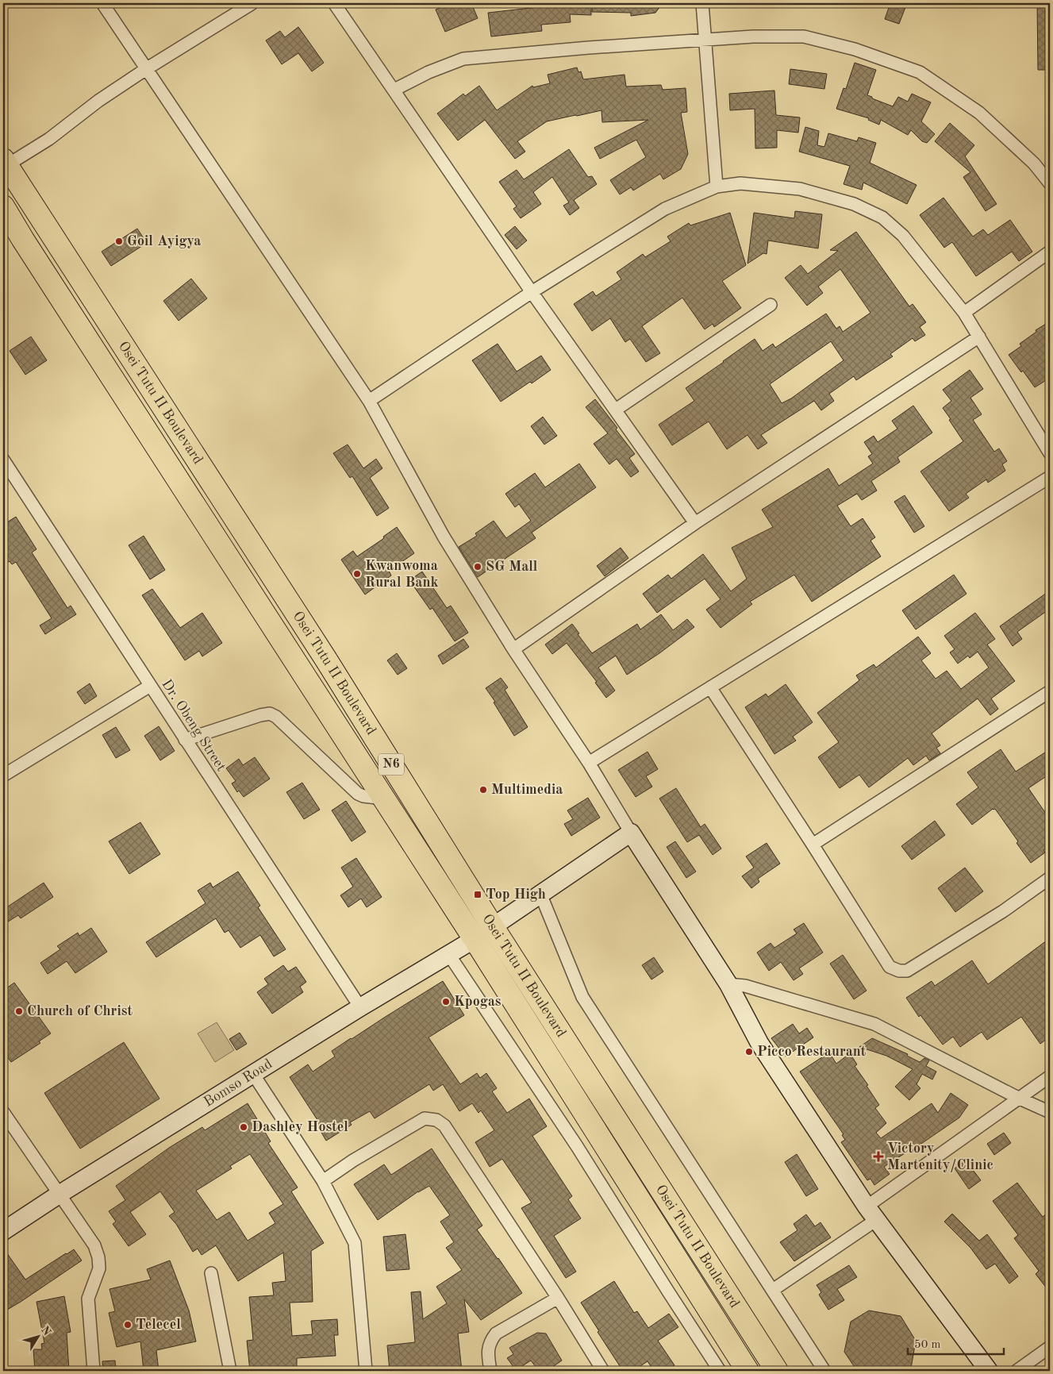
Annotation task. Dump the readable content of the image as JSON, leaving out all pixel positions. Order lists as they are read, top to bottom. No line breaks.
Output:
{"streets":{"highway":["Osei Tutu II Boulevard","N6"],"street":["Dr. Obeng Street","Bomso Road"]},"crossings":[["Osei Tutu II Boulevard","Bomso Road"],["Dr. Obeng Street","Bomso Road"]],"places":{"other":["Goil Ayigya","SG Mall","Kwanwoma Rural Bank","Multimedia","Kpogas","Church of Christ","Picco Restaurant","Dashley Hostel","Telecel"],"transit":["Top High"],"health":["Victory Martenity/Clinic"]},"scale_bar":"50 m","north":"top right"}
